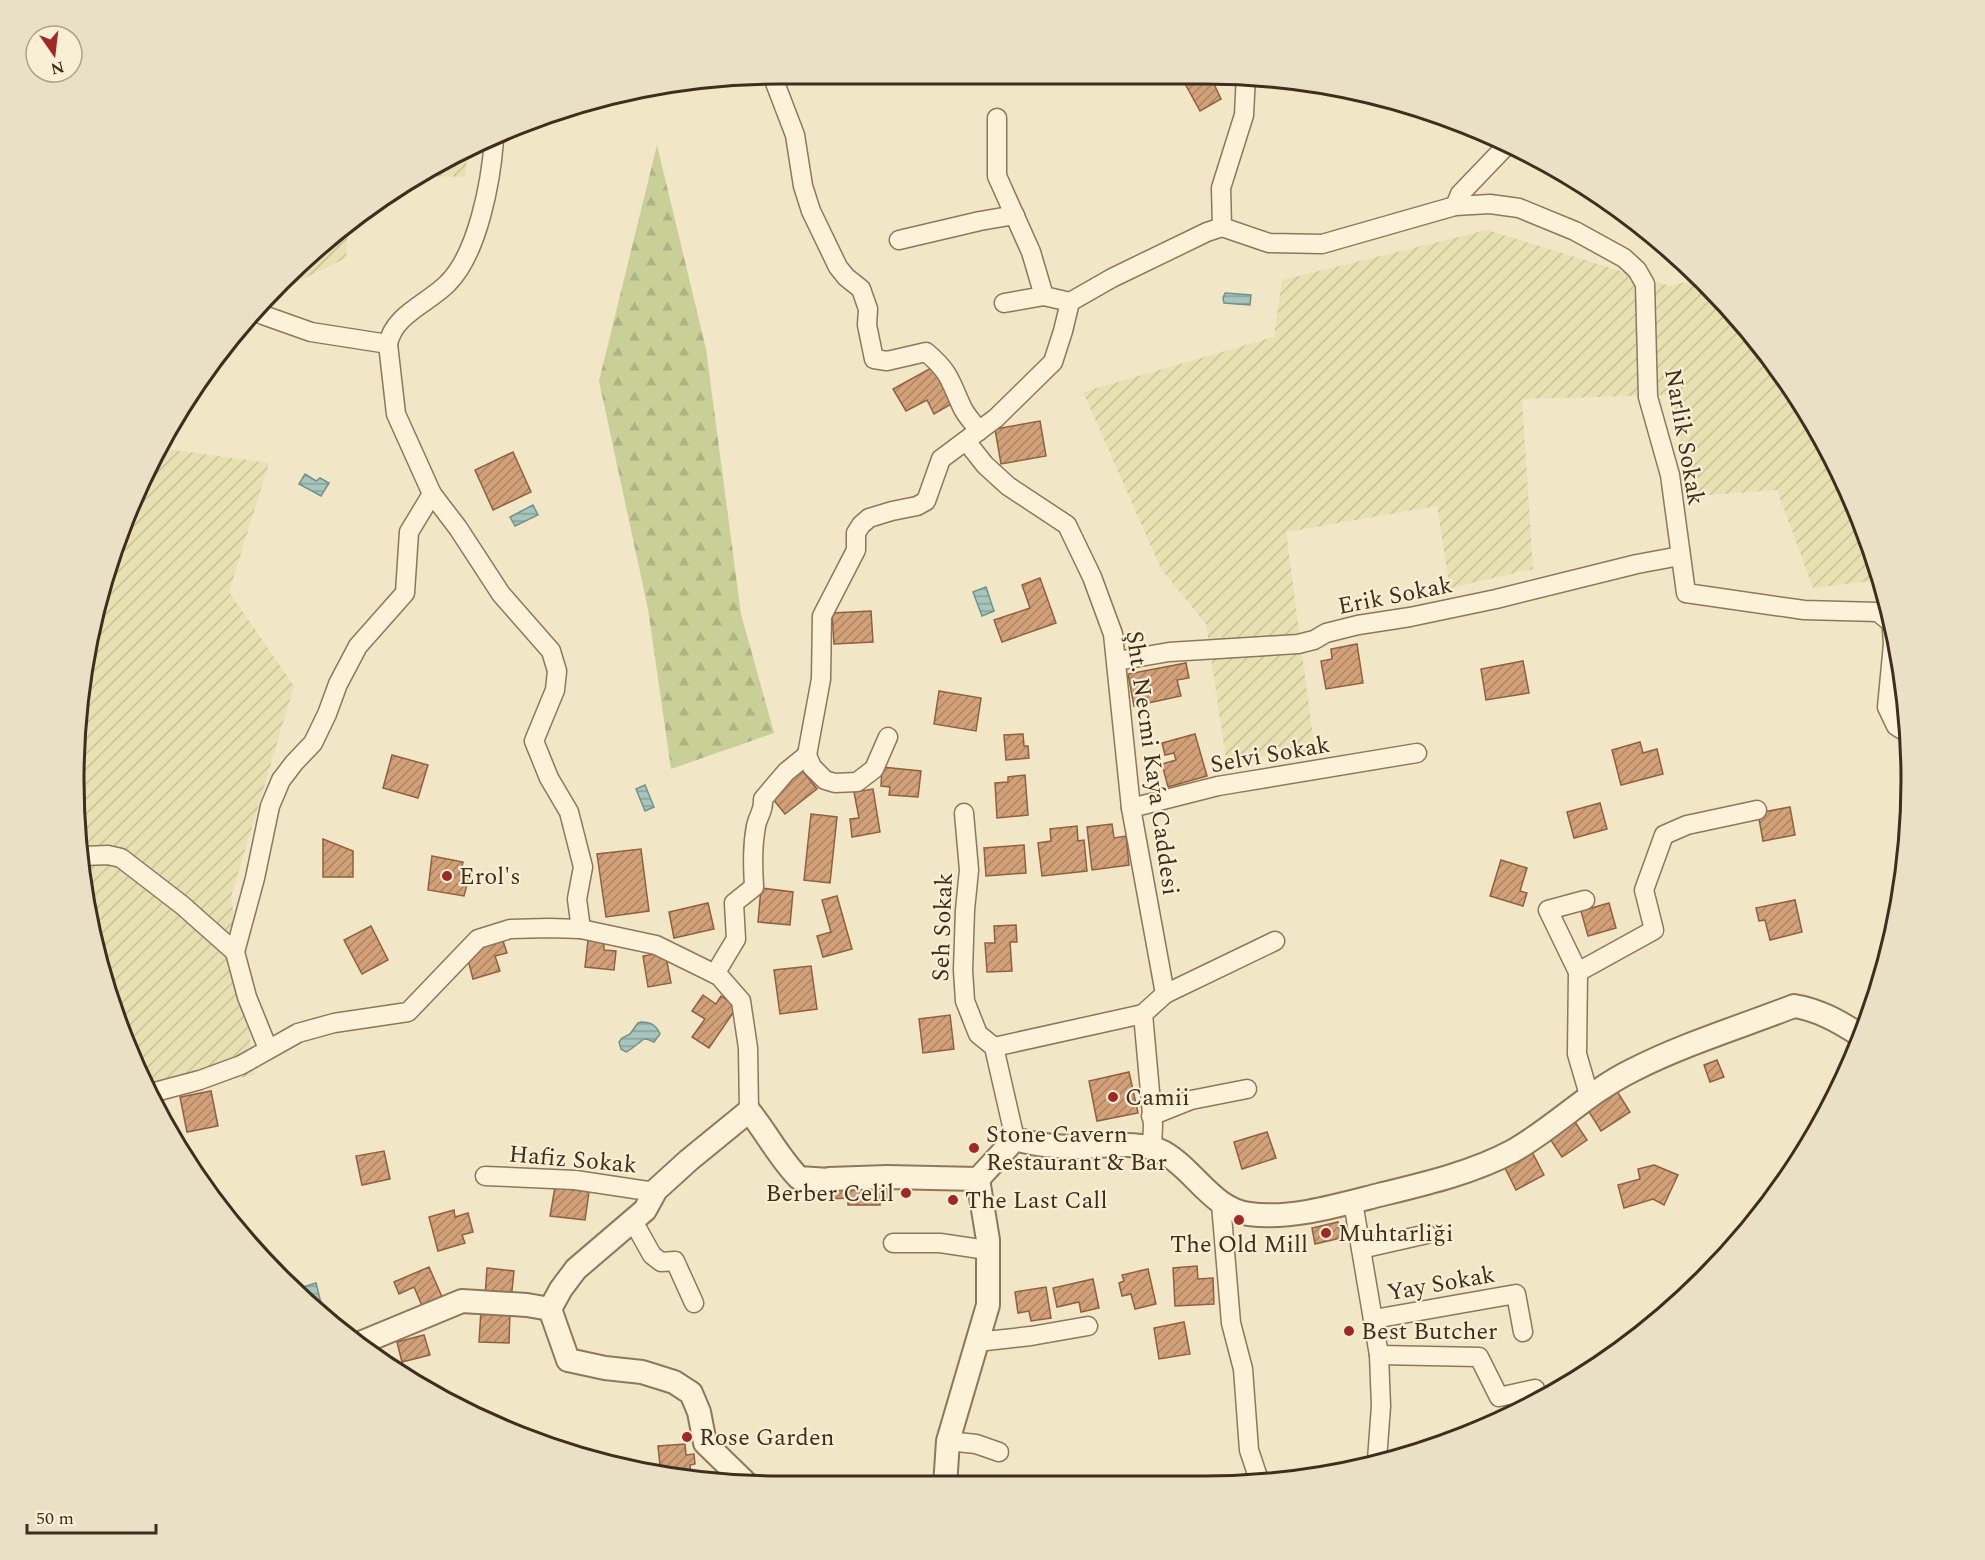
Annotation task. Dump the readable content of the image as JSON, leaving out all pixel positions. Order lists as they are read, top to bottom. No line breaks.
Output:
{"streets":{"street":["Narlik Sokak","Erik Sokak","Selvi Sokak","Şht. Necmi Kaýa Caddesi","Seh Sokak","Hafiz Sokak","Yay Sokak"]},"crossings":[["Narlik Sokak","Erik Sokak"],["Erik Sokak","Şht. Necmi Kaýa Caddesi"],["Selvi Sokak","Şht. Necmi Kaýa Caddesi"]],"places":["Erol's","Camii","Stone Cavern Restaurant & Bar","Berber Celil","The Last Call","The Old Mill","Muhtarliği","Best Butcher","Rose Garden"],"scale_bar":"50 m","north":"bottom"}
